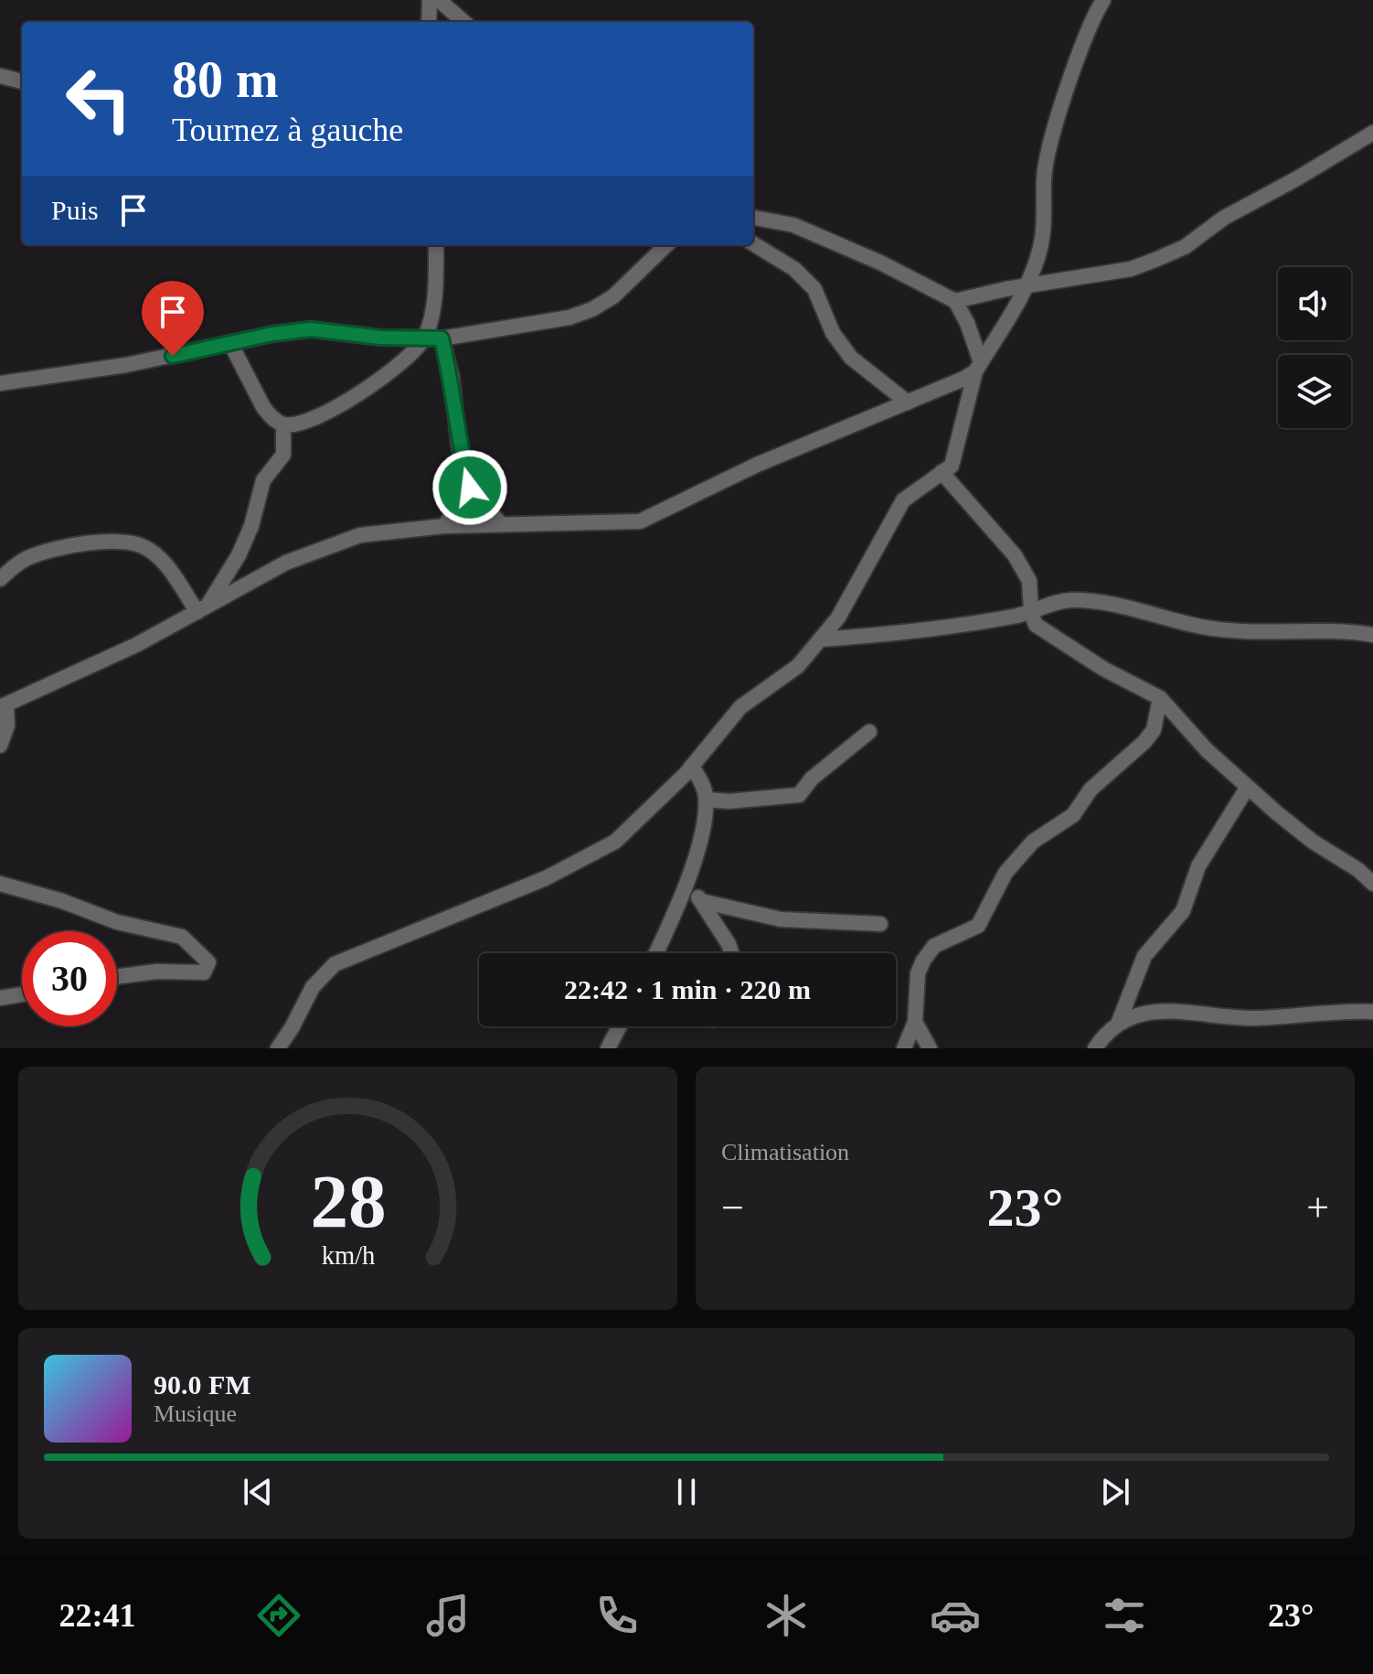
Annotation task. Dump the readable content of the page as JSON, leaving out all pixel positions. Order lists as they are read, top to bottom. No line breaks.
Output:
{"page":{"turn":["80 m","Tournez à gauche"],"then":"Puis","limit":"30","trip":"22:42 · 1 min · 220 m","tile":"Climatisation","heat":["−","23°","+"],"song":["90.0 FM","Musique"],"tabs":["22:41","23°"],"gauge":["28","km/h"]}}
